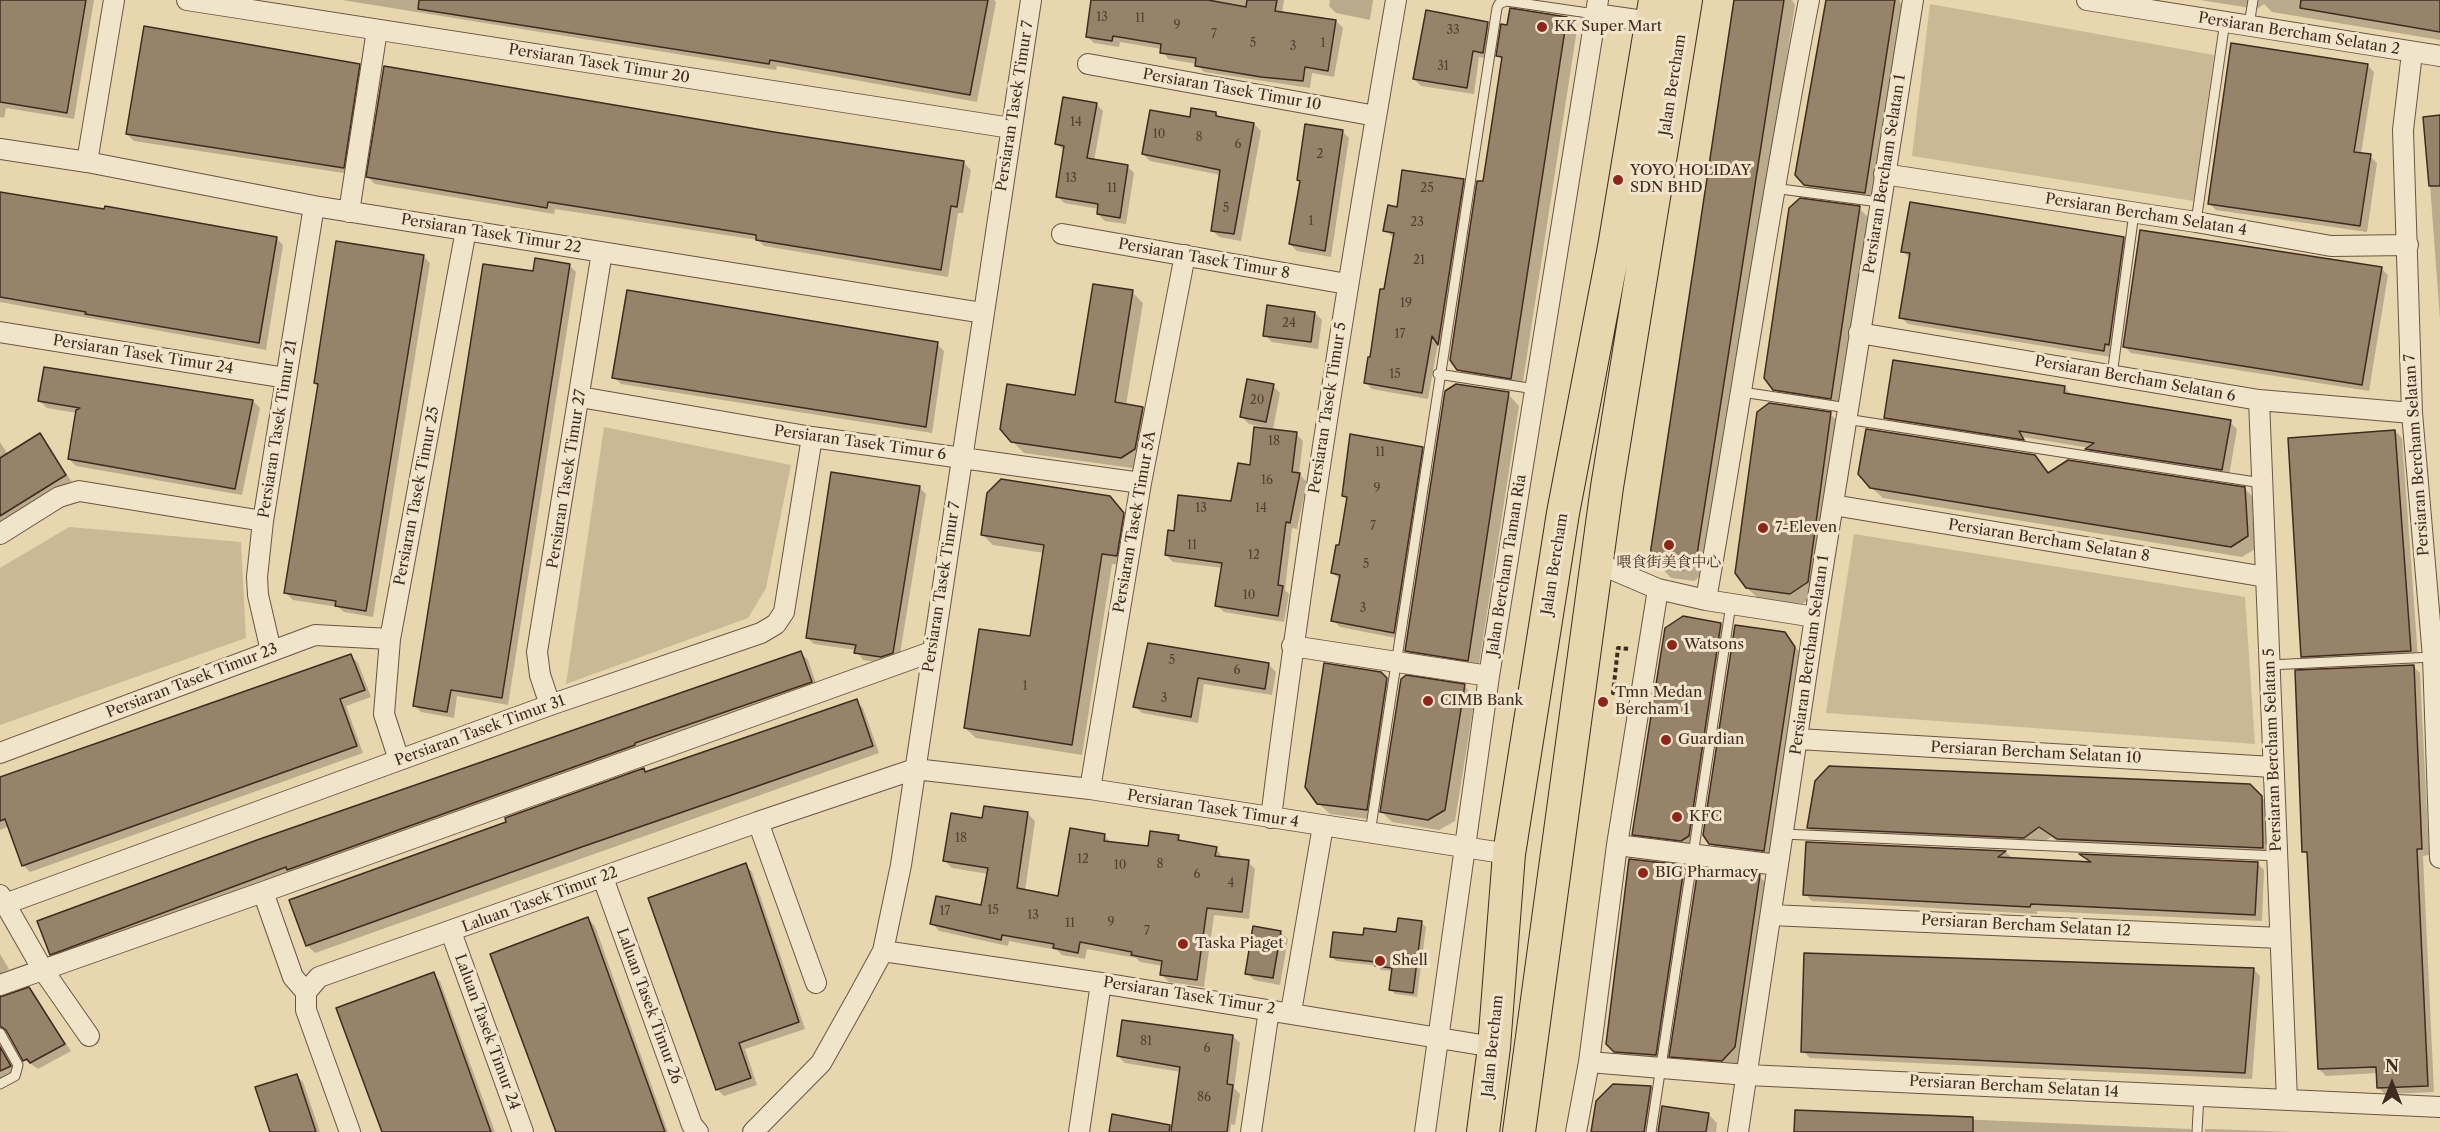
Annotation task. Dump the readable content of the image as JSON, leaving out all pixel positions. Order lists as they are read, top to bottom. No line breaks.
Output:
{"streets":{"main road":["Jalan Bercham"],"street":["Persiaran Bercham Selatan 2","Persiaran Tasek Timur 20","Persiaran Tasek Timur 10","Persiaran Tasek Timur 7","Persiaran Bercham Selatan 1","Persiaran Bercham Selatan 4","Persiaran Tasek Timur 22","Persiaran Tasek Timur 8","Persiaran Tasek Timur 24","Persiaran Bercham Selatan 6","Persiaran Tasek Timur 5","Persiaran Tasek Timur 21","Persiaran Tasek Timur 6","Persiaran Bercham Selatan 7","Persiaran Tasek Timur 27","Persiaran Tasek Timur 25","Persiaran Tasek Timur 5A","Persiaran Bercham Selatan 8","Jalan Bercham Taman Ria","Persiaran Tasek Timur 23","Persiaran Tasek Timur 31","Persiaran Bercham Selatan 5","Persiaran Bercham Selatan 10","Persiaran Tasek Timur 4","Laluan Tasek Timur 22","Persiaran Bercham Selatan 12","Persiaran Tasek Timur 2","Laluan Tasek Timur 26","Laluan Tasek Timur 24","Persiaran Bercham Selatan 14"]},"crossings":[["Persiaran Bercham Selatan 2","Persiaran Bercham Selatan 7"],["Persiaran Tasek Timur 20","Persiaran Tasek Timur 7"],["Jalan Bercham","Persiaran Tasek Timur 4"],["Jalan Bercham","Persiaran Tasek Timur 2"],["Persiaran Tasek Timur 10","Persiaran Tasek Timur 5"],["Persiaran Tasek Timur 7","Persiaran Tasek Timur 22"],["Persiaran Tasek Timur 7","Persiaran Tasek Timur 6"],["Persiaran Tasek Timur 7","Persiaran Tasek Timur 4"],["Persiaran Tasek Timur 7","Laluan Tasek Timur 22"],["Persiaran Tasek Timur 7","Persiaran Tasek Timur 2"],["Persiaran Bercham Selatan 1","Persiaran Bercham Selatan 4"],["Persiaran Bercham Selatan 1","Persiaran Bercham Selatan 6"],["Persiaran Bercham Selatan 1","Persiaran Bercham Selatan 8"],["Persiaran Bercham Selatan 1","Persiaran Bercham Selatan 10"],["Persiaran Bercham Selatan 1","Persiaran Bercham Selatan 12"],["Persiaran Bercham Selatan 1","Persiaran Bercham Selatan 14"],["Persiaran Bercham Selatan 4","Persiaran Bercham Selatan 7"],["Persiaran Tasek Timur 22","Persiaran Tasek Timur 21"],["Persiaran Tasek Timur 22","Persiaran Tasek Timur 27"],["Persiaran Tasek Timur 22","Persiaran Tasek Timur 25"],["Persiaran Tasek Timur 8","Persiaran Tasek Timur 5"],["Persiaran Tasek Timur 8","Persiaran Tasek Timur 5A"],["Persiaran Tasek Timur 24","Persiaran Tasek Timur 21"],["Persiaran Bercham Selatan 6","Persiaran Bercham Selatan 7"],["Persiaran Bercham Selatan 6","Persiaran Bercham Selatan 5"],["Persiaran Tasek Timur 5","Persiaran Tasek Timur 4"],["Persiaran Tasek Timur 21","Persiaran Tasek Timur 23"],["Persiaran Tasek Timur 6","Persiaran Tasek Timur 27"],["Persiaran Tasek Timur 6","Persiaran Tasek Timur 5A"],["Persiaran Tasek Timur 6","Persiaran Tasek Timur 31"],["Persiaran Tasek Timur 27","Persiaran Tasek Timur 31"],["Persiaran Tasek Timur 25","Persiaran Tasek Timur 23"],["Persiaran Tasek Timur 25","Persiaran Tasek Timur 31"],["Persiaran Tasek Timur 5A","Persiaran Tasek Timur 4"],["Persiaran Bercham Selatan 8","Persiaran Bercham Selatan 5"],["Jalan Bercham Taman Ria","Persiaran Tasek Timur 4"],["Jalan Bercham Taman Ria","Persiaran Tasek Timur 2"],["Persiaran Bercham Selatan 5","Persiaran Bercham Selatan 10"],["Persiaran Bercham Selatan 5","Persiaran Bercham Selatan 12"],["Persiaran Bercham Selatan 5","Persiaran Bercham Selatan 14"],["Persiaran Tasek Timur 4","Laluan Tasek Timur 22"],["Laluan Tasek Timur 22","Laluan Tasek Timur 26"],["Laluan Tasek Timur 22","Laluan Tasek Timur 24"]],"places":["KK Super Mart","YOYO HOLIDAY SDN BHD","7-Eleven","喂食街美食中心","Watsons","CIMB Bank","Tmn Medan Bercham 1","Guardian","KFC","BIG Pharmacy","Taska Piaget","Shell"],"house_numbers":["13","11","9","33","7","5","1","3","31","14","10","8","6","2","13","11","25","5","1","23","21","19","24","17","15","20","18","11","16","9","13","14","7","11","12","5","10","3","5","6","1","3","18","12","8","10","6","4","15","17","13","9","11","7","81","6","86"],"north":"top"}
